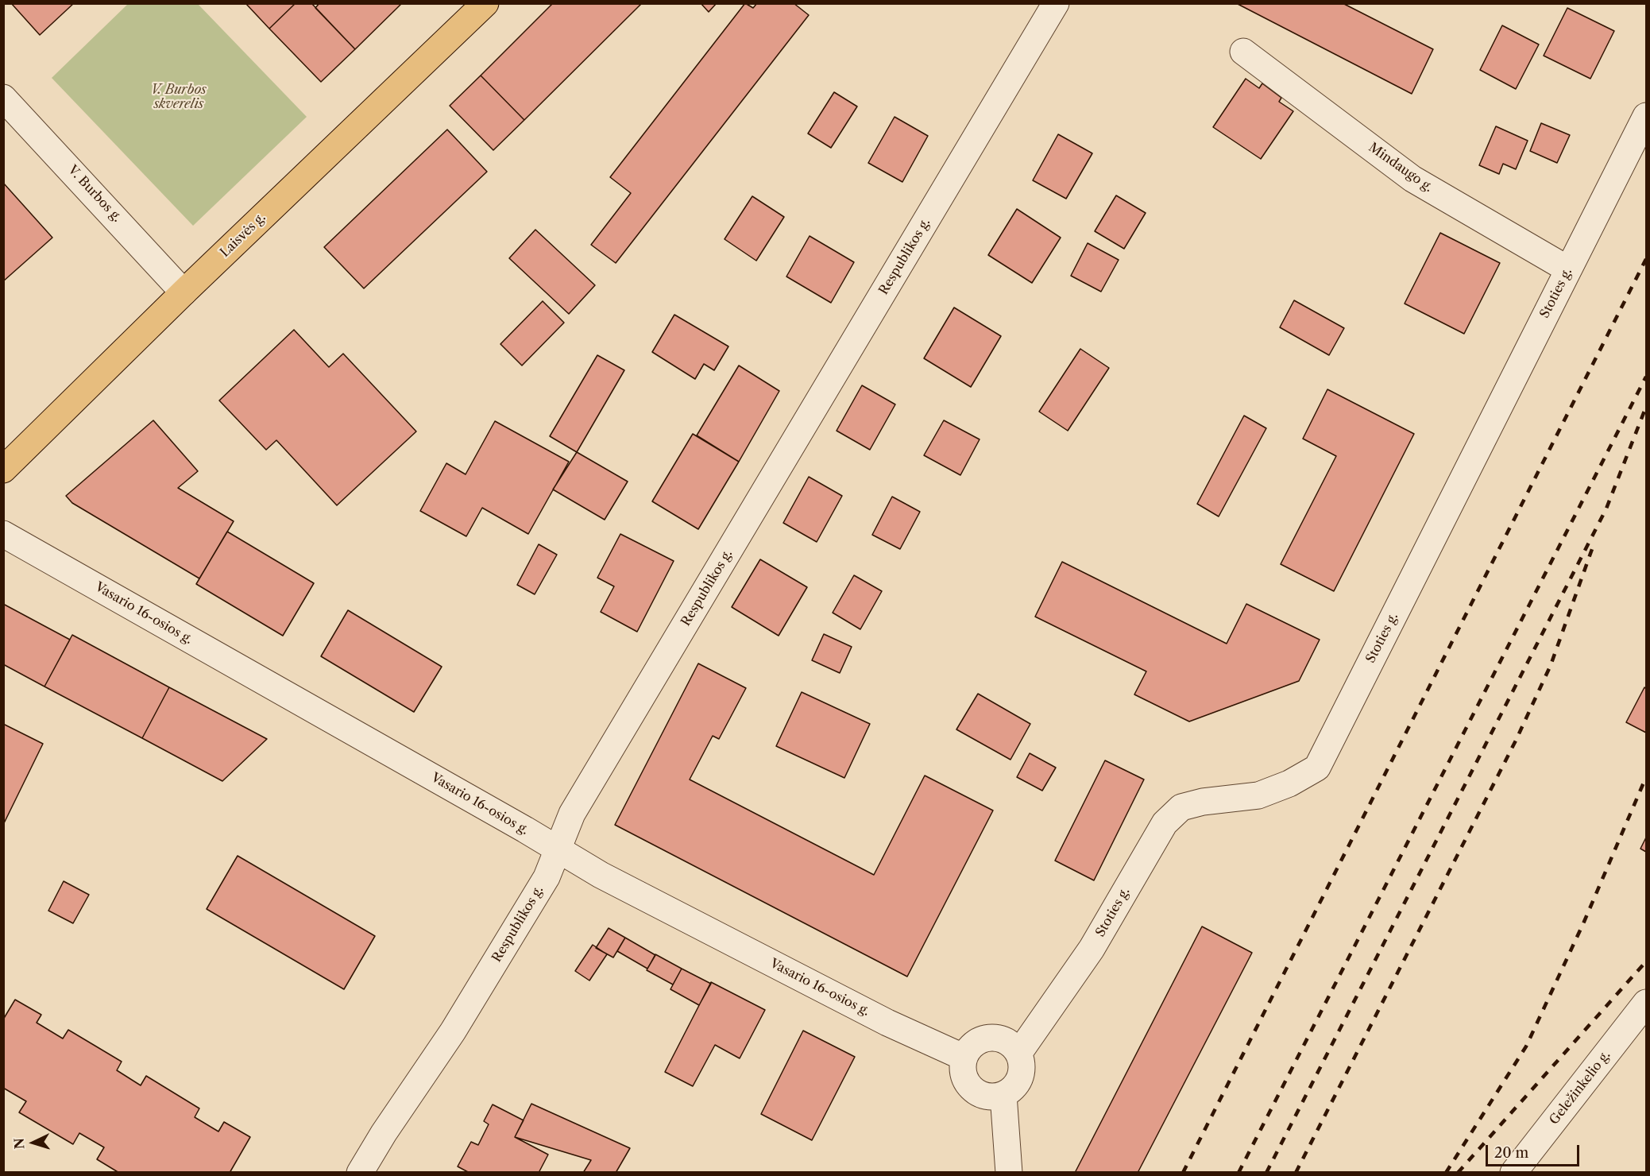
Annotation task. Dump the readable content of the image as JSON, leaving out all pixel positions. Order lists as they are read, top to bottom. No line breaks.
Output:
{"streets":{"main road":["Laisvės g."],"street":["Mindaugo g.","V. Burbos g.","Respublikos g.","Stoties g.","Vasario 16-osios g.","Geležinkelio g."]},"crossings":[["Mindaugo g.","Stoties g."],["V. Burbos g.","Laisvės g."],["Respublikos g.","Vasario 16-osios g."],["Stoties g.","Vasario 16-osios g."]],"parks":["V. Burbos skverelis"],"scale_bar":"20 m","north":"left"}
